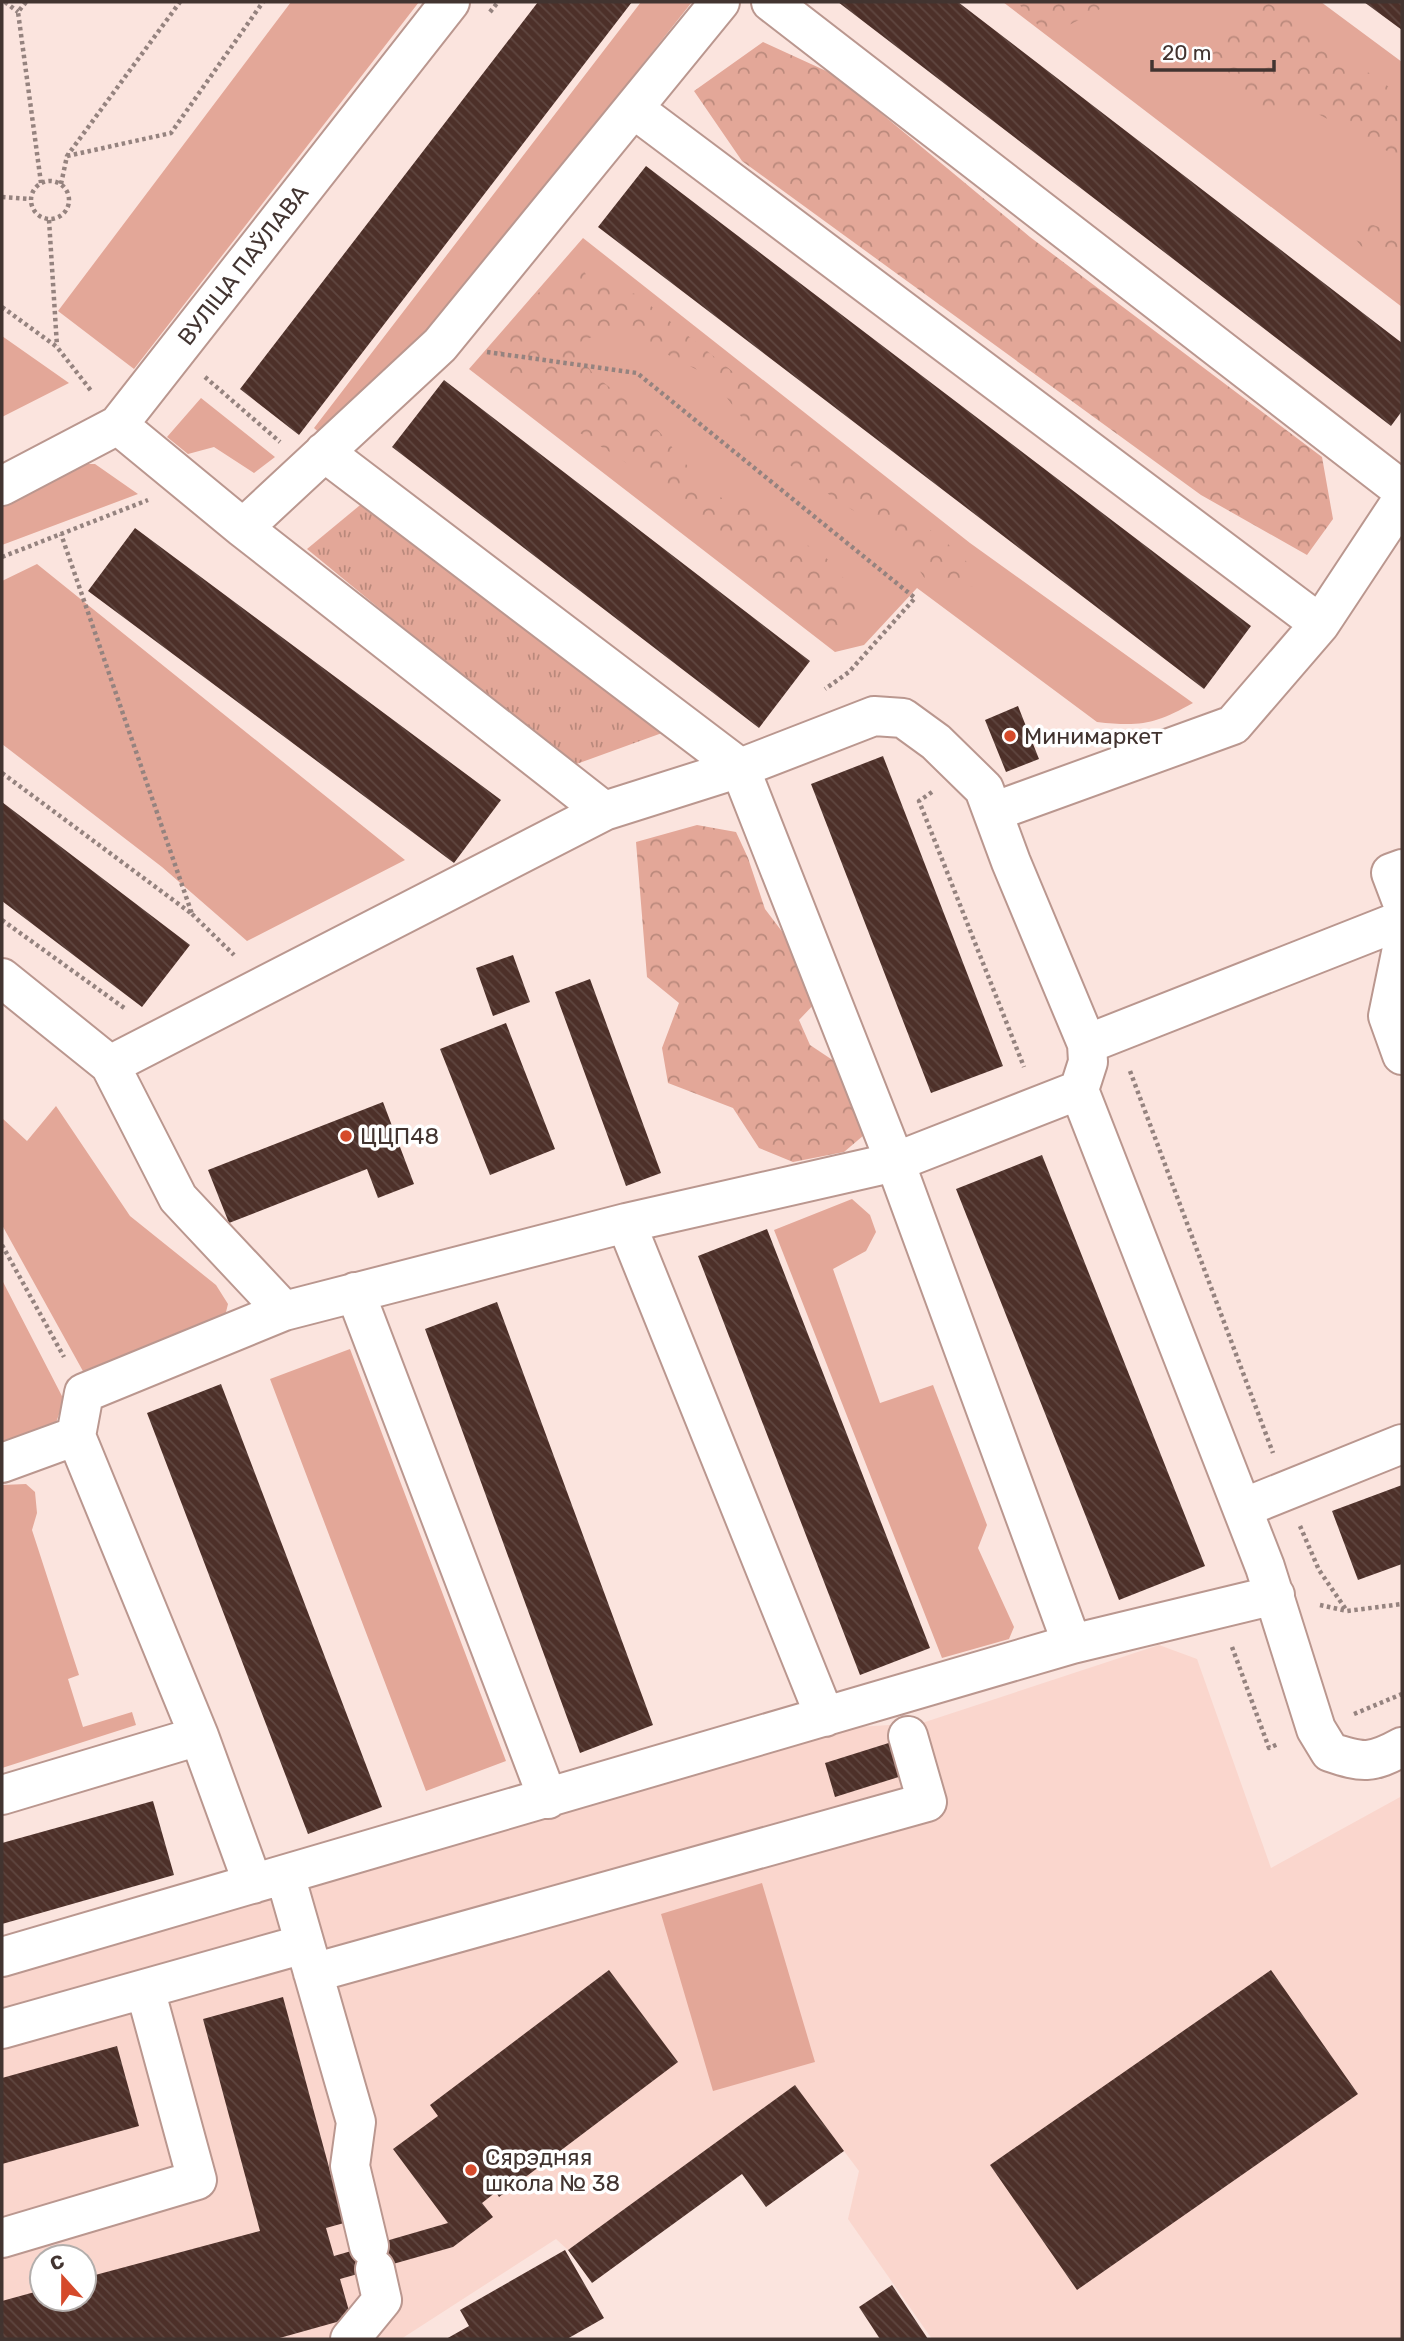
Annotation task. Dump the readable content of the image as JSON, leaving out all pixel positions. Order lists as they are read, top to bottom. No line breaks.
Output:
{"streets":{"street":["ВУЛІЦА ПАЎЛАВА"]},"places":["Минимаркет","ЦЦП48","Сярэдняя школа № 38"],"scale_bar":"20 m","north":"top"}
